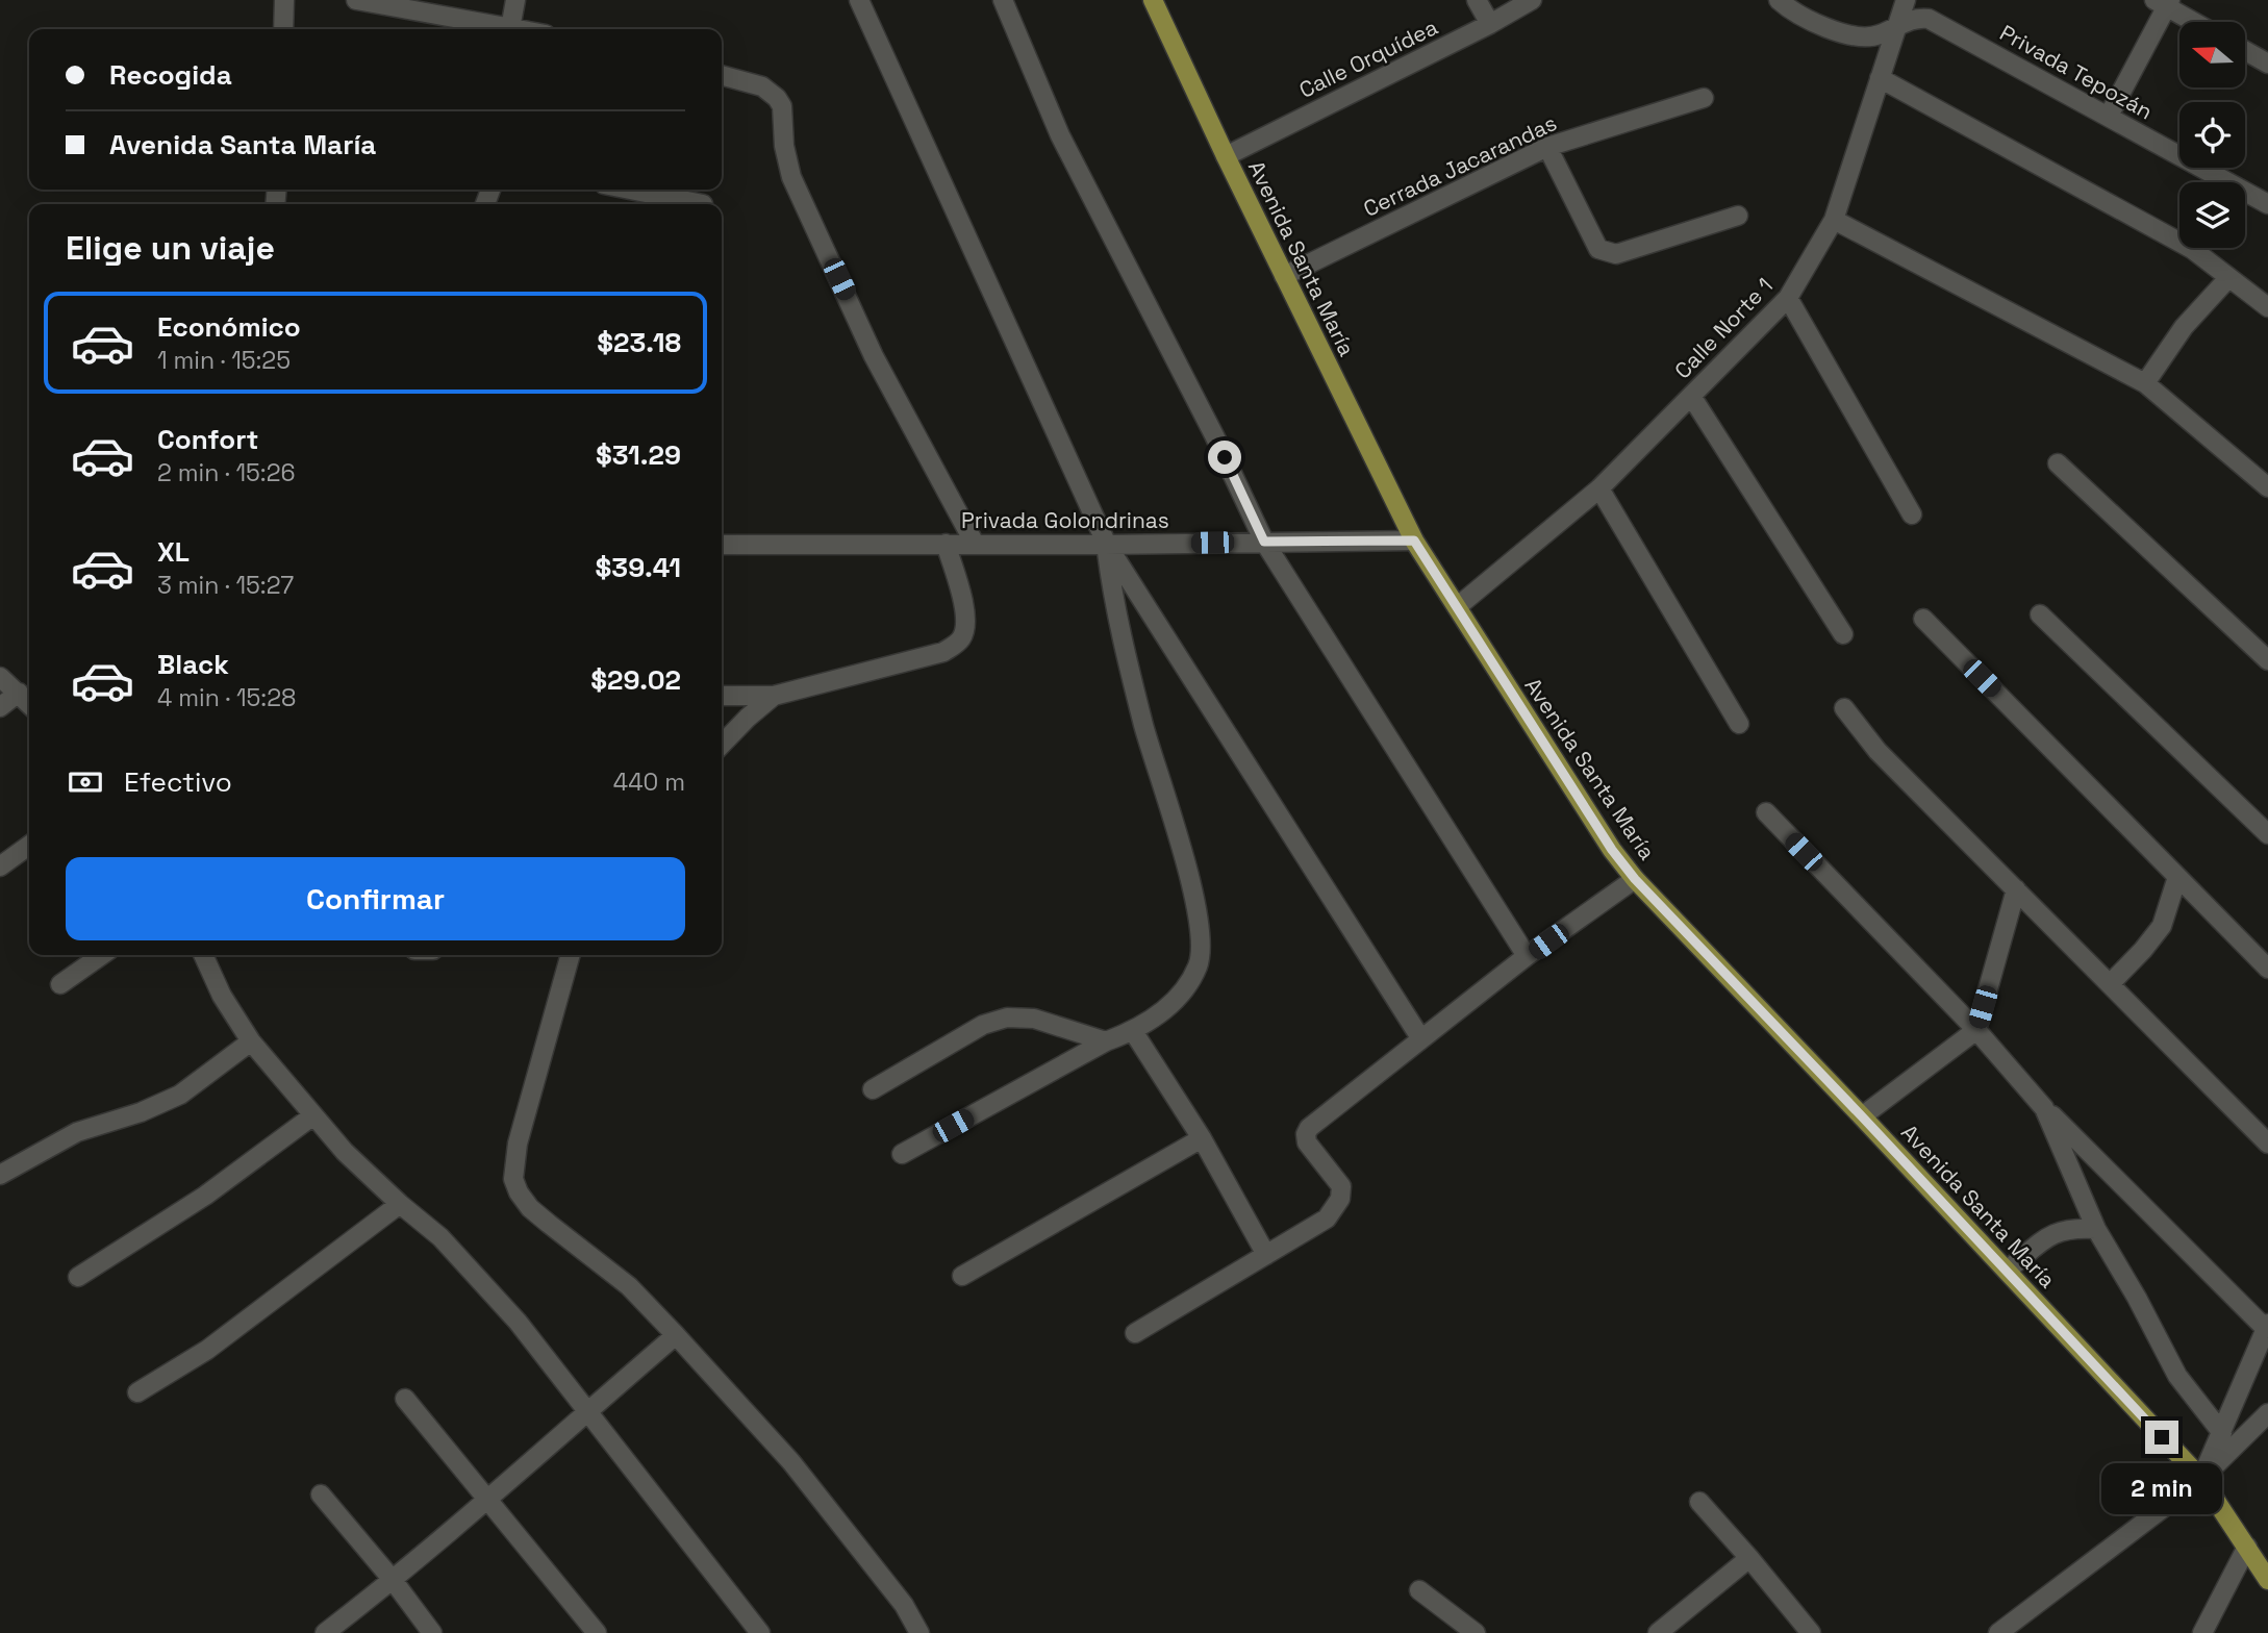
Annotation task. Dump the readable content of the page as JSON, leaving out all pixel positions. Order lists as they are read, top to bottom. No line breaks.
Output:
{"streets":{"main road":["Avenida Santa María"],"street":["Calle Orquídea","Privada Tepozán","Cerrada Jacarandas","Calle Norte 1","Privada Golondrinas"]},"crossings":[["Calle Orquídea","Avenida Santa María"],["Privada Tepozán","Calle Norte 1"],["Cerrada Jacarandas","Avenida Santa María"],["Avenida Santa María","Calle Norte 1"],["Avenida Santa María","Privada Golondrinas"]],"north":"left","page":{"banner":["Recogida","Avenida Santa María"],"heading":"Elige un viaje","list":[{"name":"Económico","note":"1 min · 15:25","value":"$23.18"},{"name":"Confort","note":"2 min · 15:26","value":"$31.29"},{"name":"XL","note":"3 min · 15:27","value":"$39.41"},{"name":"Black","note":"4 min · 15:28","value":"$29.02"}],"pay":["Efectivo","440 m"],"buttons":"Confirmar","bubble":"2 min"}}
